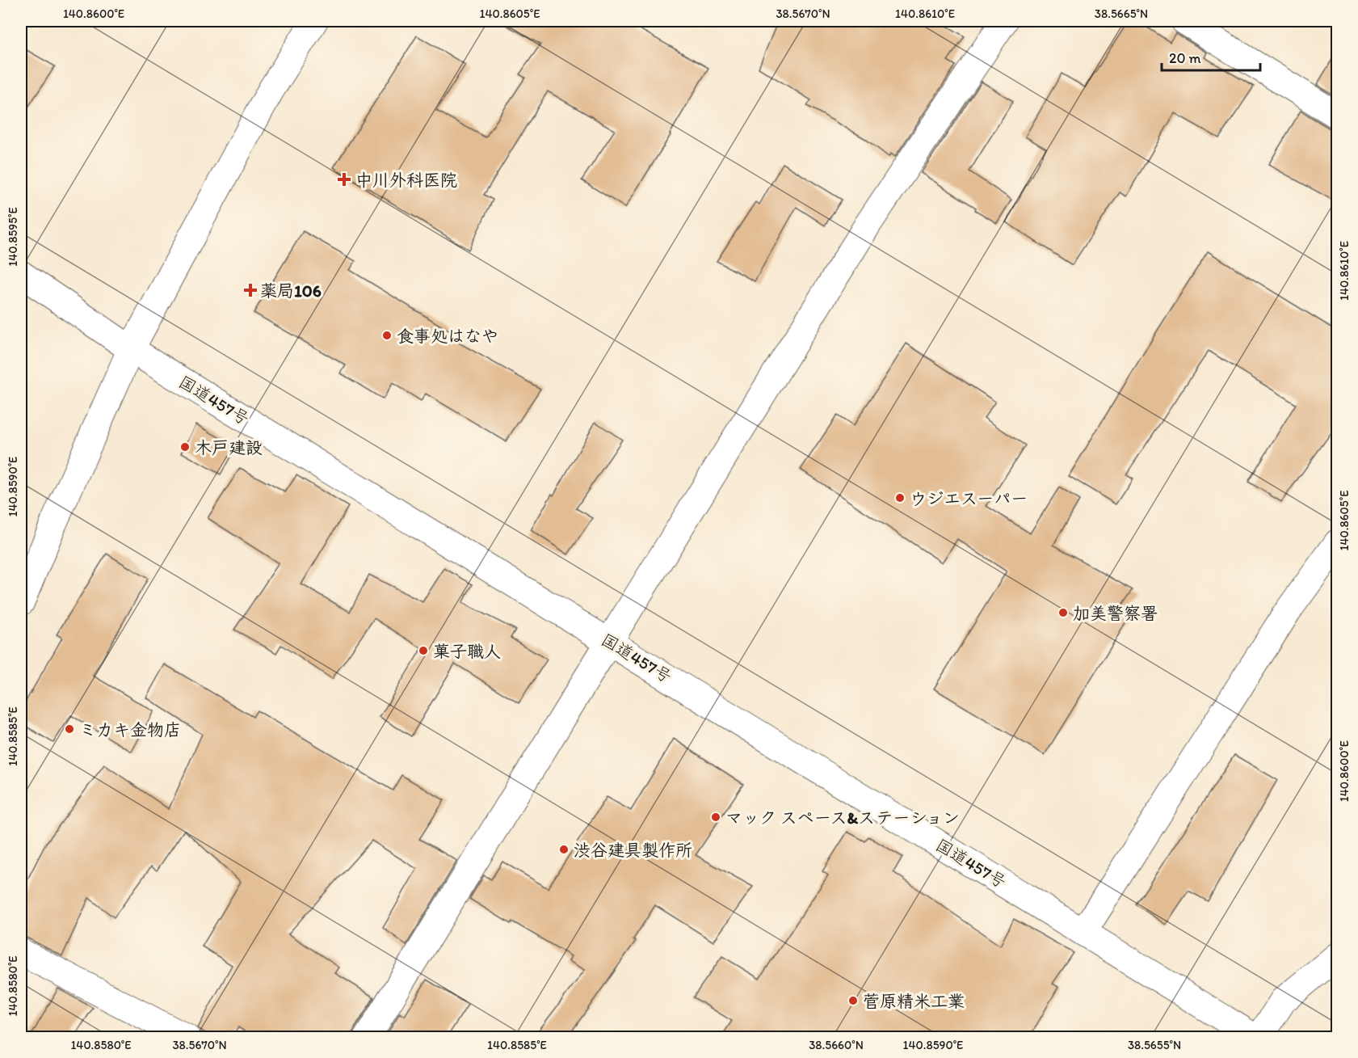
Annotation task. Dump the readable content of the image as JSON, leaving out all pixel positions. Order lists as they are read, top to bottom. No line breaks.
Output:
{"streets":{"main road":["国道457号"]},"places":{"health":["中川外科医院","薬局106"],"other":["食事処はなや","木戸建設","ウジエスーパー","加美警察署","菓子職人","ミカキ金物店","マック スペース&ステーション","渋谷建具製作所","菅原精米工業"]},"scale_bar":"20 m","coordinates":["140.8600°E","140.8605°E","38.5670°N","140.8610°E","38.5665°N","140.8595°E","140.8590°E","140.8585°E","140.8580°E","38.5660°N","38.5655°N"]}
